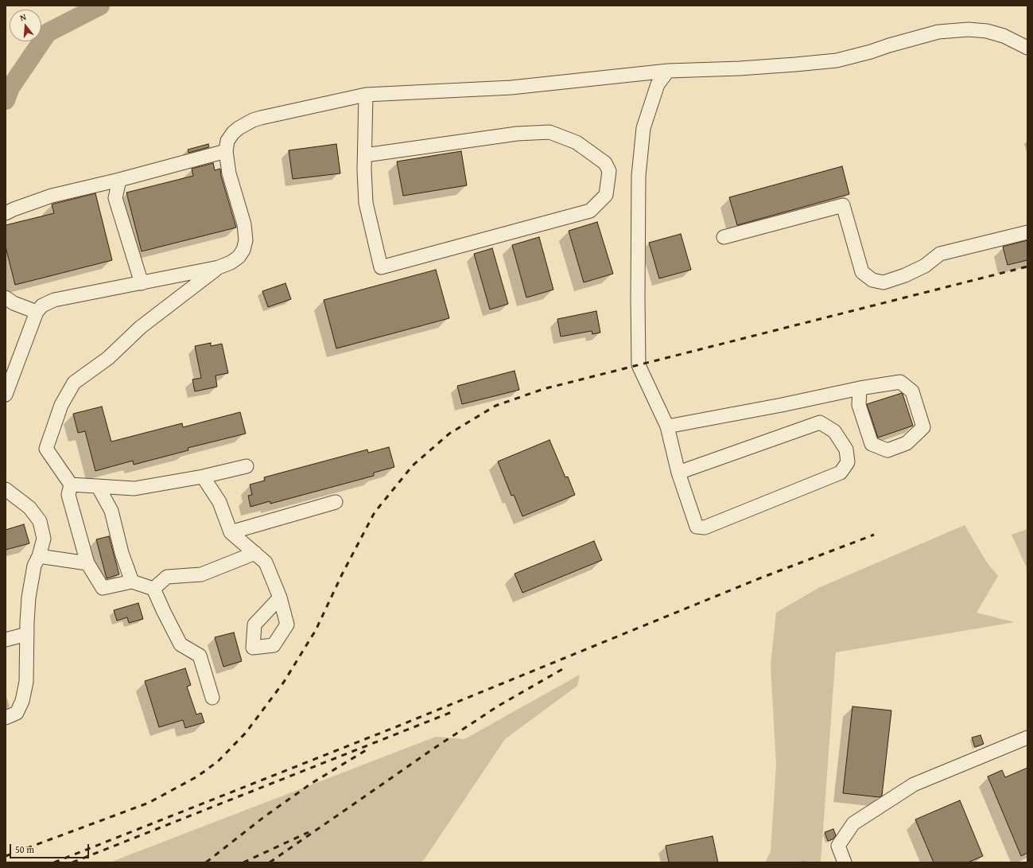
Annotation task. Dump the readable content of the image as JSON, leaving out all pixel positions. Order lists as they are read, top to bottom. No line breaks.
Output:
{"scale_bar":"50 m","north":"top"}
